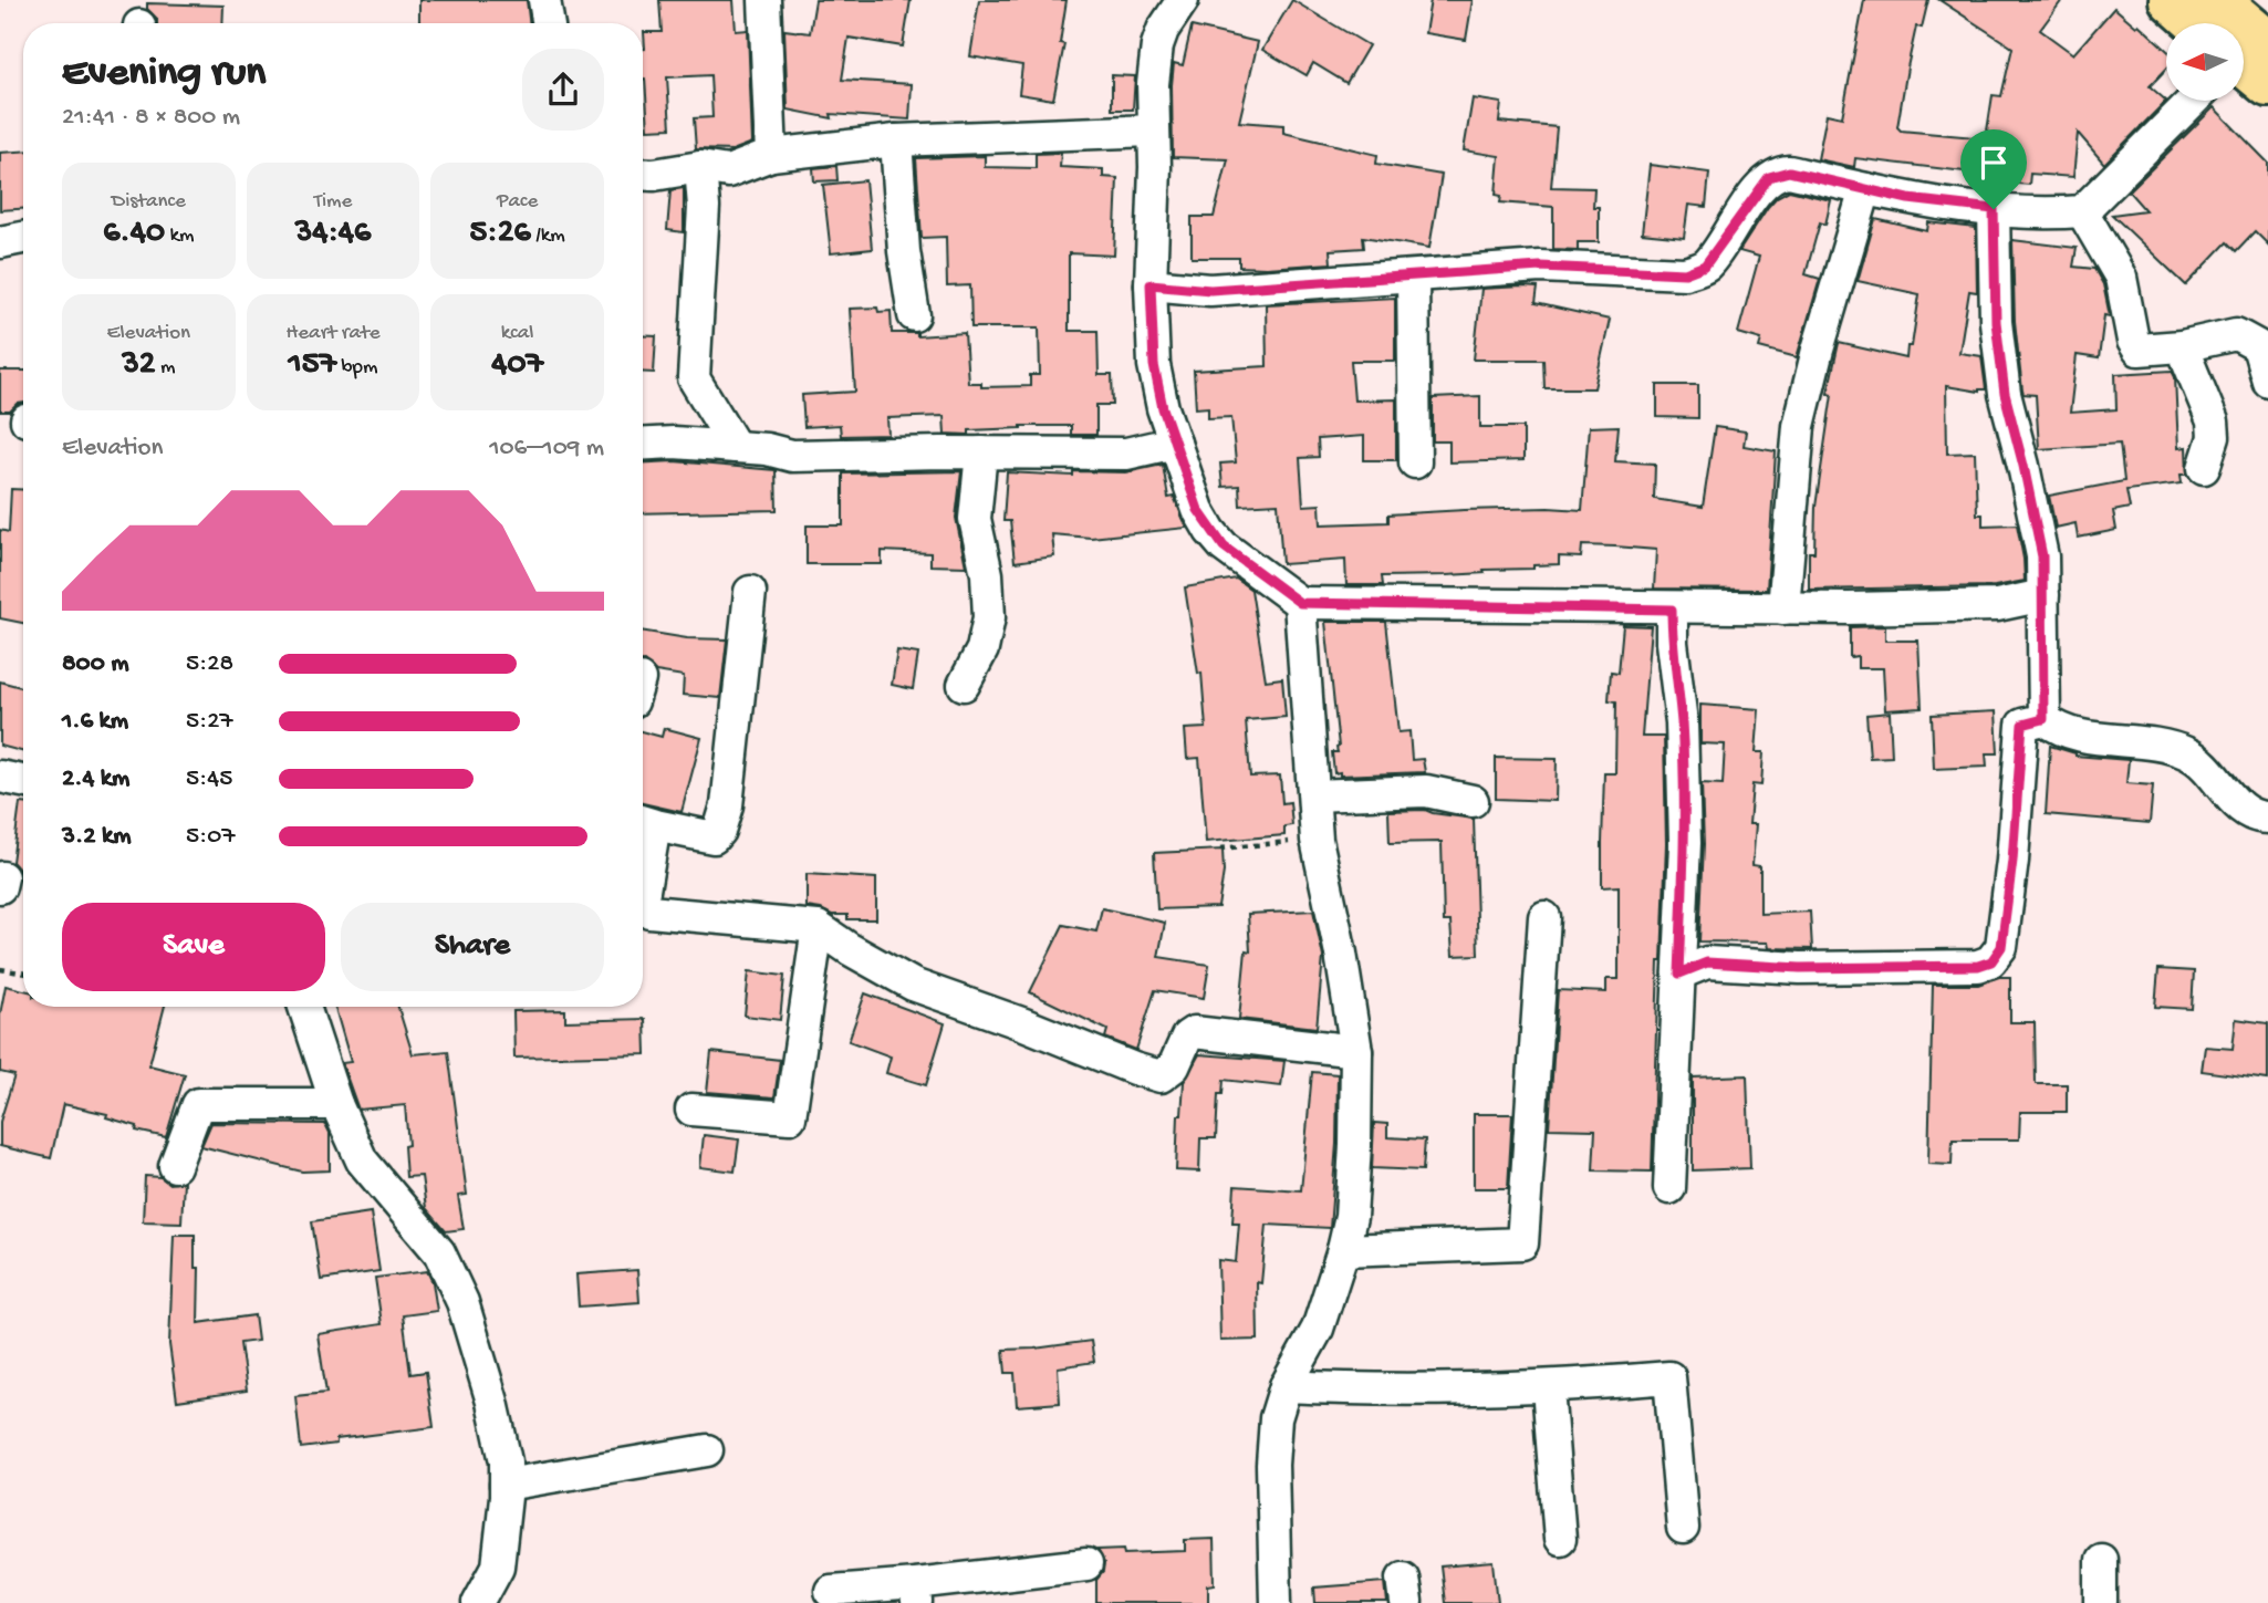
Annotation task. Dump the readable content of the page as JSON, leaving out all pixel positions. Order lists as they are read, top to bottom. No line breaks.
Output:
{"north":"left","page":{"heading":["Evening run","21:41 · 8 × 800 m"],"stats":[["Distance","6.40 km"],["Time","34:46"],["Pace","5:26 /km"],["Elevation","32 m"],["Heart rate","157 bpm"],["kcal","407"]],"chart":["Elevation","106–109 m"],"list":[{"name":"800 m","note":"5:28"},{"name":"1.6 km","note":"5:27"},{"name":"2.4 km","note":"5:45"},{"name":"3.2 km","note":"5:07"}],"buttons":["Save","Share"]}}
